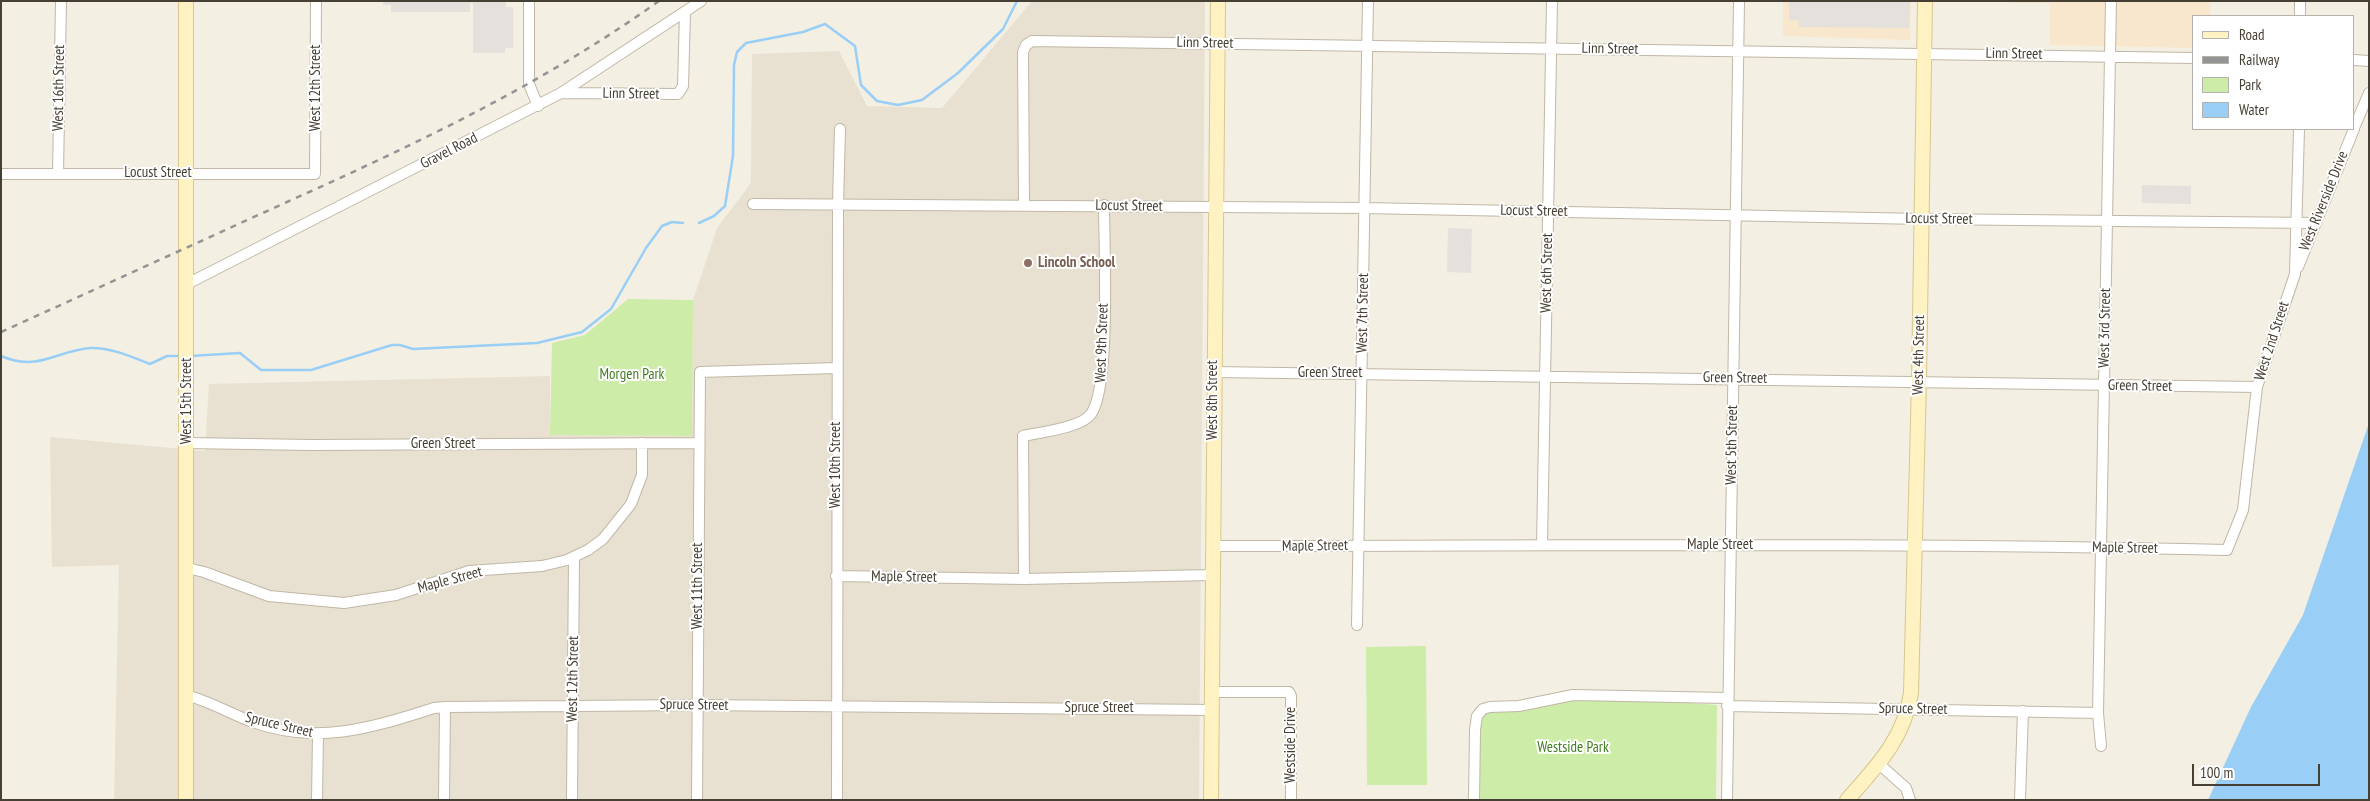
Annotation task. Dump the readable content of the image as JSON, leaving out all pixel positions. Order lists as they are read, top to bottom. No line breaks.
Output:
{"streets":{"street":["Linn Street","West 16th Street","West 12th Street","Gravel Road","Locust Street","West Riverside Drive","West 6th Street","West 7th Street","West 3rd Street","West 2nd Street","West 9th Street","West 4th Street","Green Street","West 8th Street","West 15th Street","West 5th Street","West 10th Street","Maple Street","West 11th Street","Spruce Street","Westside Drive"]},"crossings":[["Linn Street","Gravel Road"],["Linn Street","Locust Street"],["Linn Street","West 6th Street"],["Linn Street","West 7th Street"],["Linn Street","West 3rd Street"],["Linn Street","West 4th Street"],["Linn Street","West 8th Street"],["Linn Street","West 5th Street"],["West 16th Street","Locust Street"],["West 12th Street","Locust Street"],["West 12th Street","Maple Street"],["West 12th Street","Spruce Street"],["Gravel Road","West 15th Street"],["Locust Street","West Riverside Drive"],["Locust Street","West 6th Street"],["Locust Street","West 7th Street"],["Locust Street","West 3rd Street"],["Locust Street","West 2nd Street"],["Locust Street","West 9th Street"],["Locust Street","West 4th Street"],["Locust Street","West 8th Street"],["Locust Street","West 15th Street"],["Locust Street","West 5th Street"],["Locust Street","West 10th Street"],["West Riverside Drive","West 2nd Street"],["West 6th Street","Green Street"],["West 6th Street","Maple Street"],["West 7th Street","Green Street"],["West 7th Street","Maple Street"],["West 3rd Street","Green Street"],["West 3rd Street","Maple Street"],["West 3rd Street","Spruce Street"],["West 2nd Street","Green Street"],["West 2nd Street","Maple Street"],["West 9th Street","Maple Street"],["West 4th Street","Green Street"],["West 4th Street","Maple Street"],["West 4th Street","Spruce Street"],["Green Street","West 8th Street"],["Green Street","West 15th Street"],["Green Street","West 5th Street"],["Green Street","Maple Street"],["Green Street","West 11th Street"],["West 8th Street","Maple Street"],["West 8th Street","Spruce Street"],["West 8th Street","Westside Drive"],["West 15th Street","Maple Street"],["West 15th Street","Spruce Street"],["West 5th Street","Maple Street"],["West 5th Street","Spruce Street"],["West 10th Street","Maple Street"],["West 10th Street","West 11th Street"],["West 10th Street","Spruce Street"],["West 11th Street","Spruce Street"]],"parks":["Morgen Park","Westside Park"],"places":["Lincoln School"],"legend":["Road","Railway","Park","Water"],"scale_bar":"100 m"}
